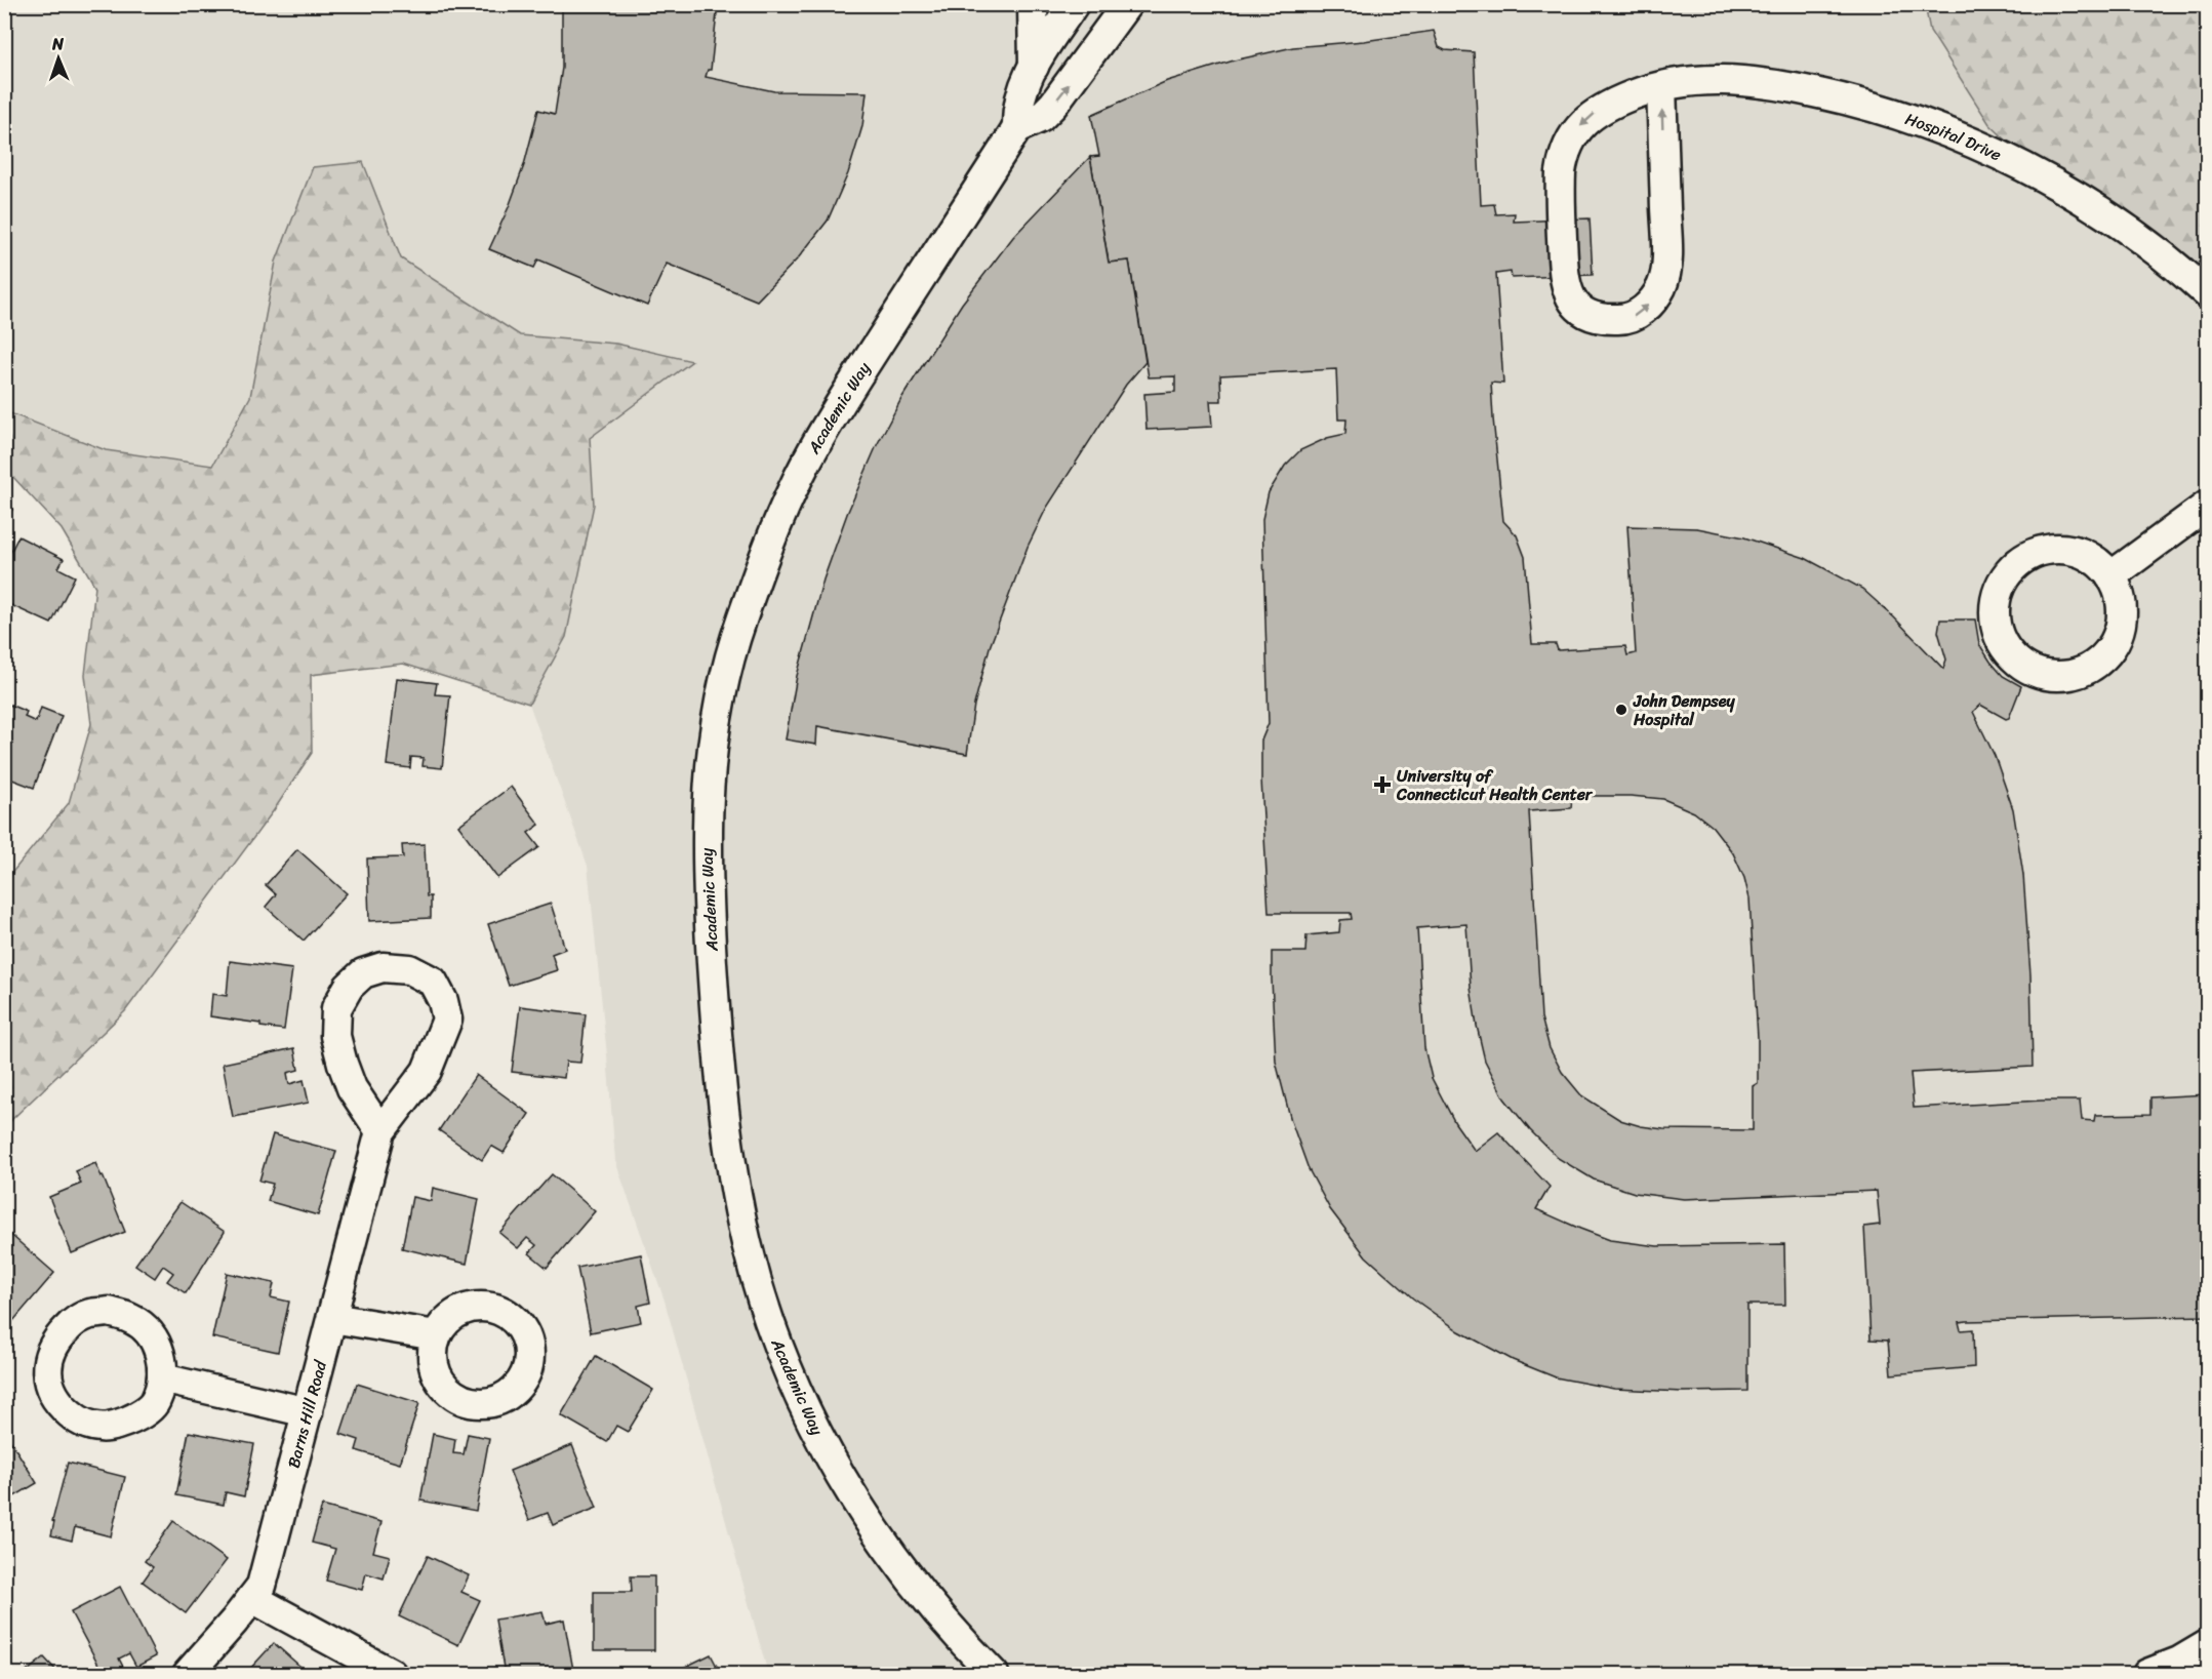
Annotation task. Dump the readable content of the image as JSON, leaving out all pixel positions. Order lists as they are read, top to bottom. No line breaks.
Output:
{"streets":{"street":["Hospital Drive","Academic Way","Barns Hill Road"]},"places":{"other":["John Dempsey Hospital"],"health":["University of Connecticut Health Center"]},"north":"top"}
